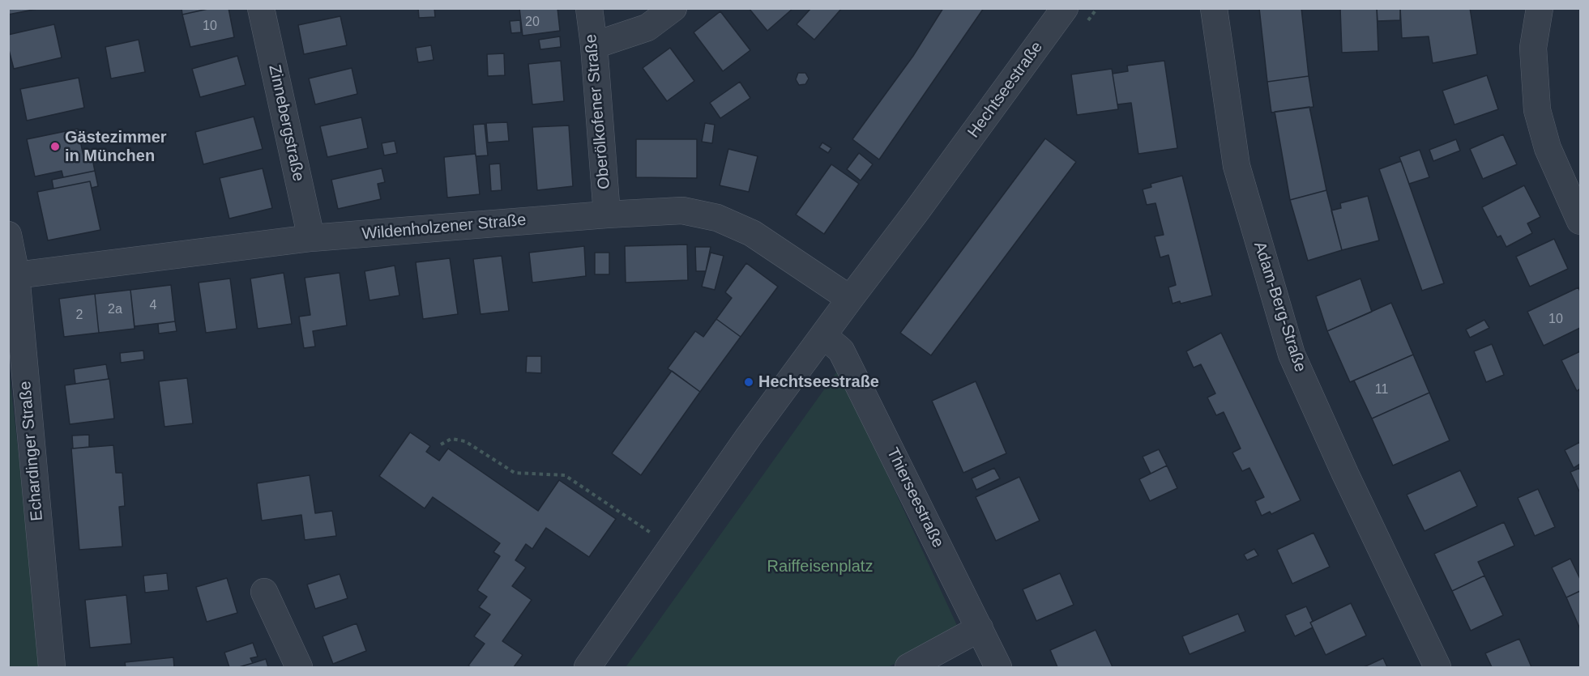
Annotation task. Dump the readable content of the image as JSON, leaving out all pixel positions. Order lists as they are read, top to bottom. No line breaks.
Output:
{"streets":{"street":["Hechtseestraße","Oberölkofener Straße","Zinnebergstraße","Wildenholzener Straße","Adam-Berg-Straße","Echardinger Straße","Thierseestraße"]},"crossings":[["Hechtseestraße","Wildenholzener Straße"],["Hechtseestraße","Thierseestraße"],["Oberölkofener Straße","Wildenholzener Straße"],["Zinnebergstraße","Wildenholzener Straße"],["Wildenholzener Straße","Echardinger Straße"]],"parks":["Raiffeisenplatz"],"places":["Gästezimmer in München","Hechtseestraße"],"house_numbers":["20","10","4","2a","2","10","11"]}
